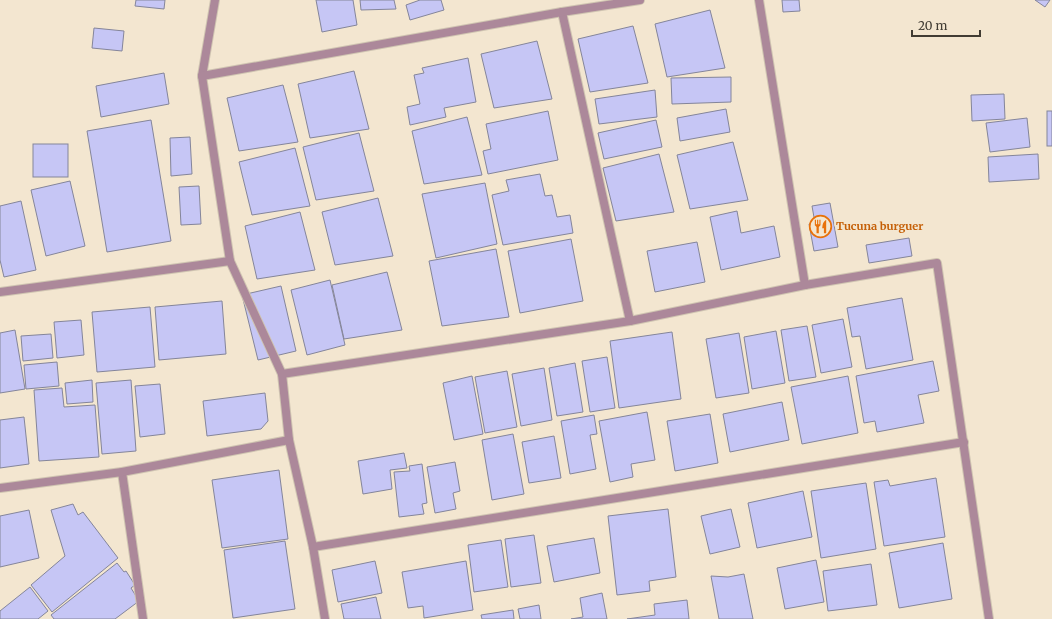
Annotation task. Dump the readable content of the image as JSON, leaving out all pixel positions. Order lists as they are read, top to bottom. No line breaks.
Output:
{"places":{"restaurant":["Tucuna burguer"]},"scale_bar":"20 m"}
